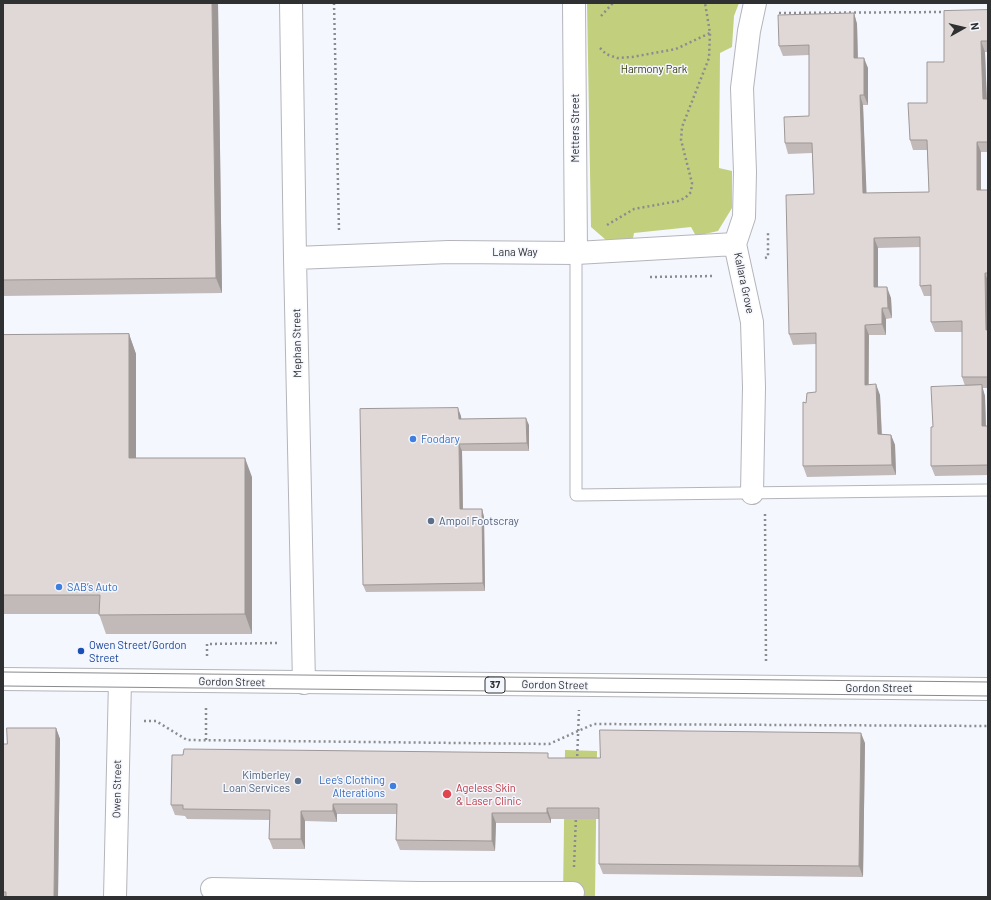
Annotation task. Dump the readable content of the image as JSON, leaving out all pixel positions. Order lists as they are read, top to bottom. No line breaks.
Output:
{"streets":{"street":["Metters Street","Lana Way","Kallara Grove","Mephan Street","Gordon Street","37","Owen Street"]},"crossings":[["Metters Street","Lana Way"],["Lana Way","Kallara Grove"],["Lana Way","Mephan Street"],["Mephan Street","Gordon Street"],["Gordon Street","Owen Street"]],"parks":["Harmony Park"],"places":["Foodary","Ampol Footscray","SAB’s Auto","Owen Street/Gordon Street","Kimberley Loan Services","Lee’s Clothing Alterations","Ageless Skin & Laser Clinic"],"north":"right"}
